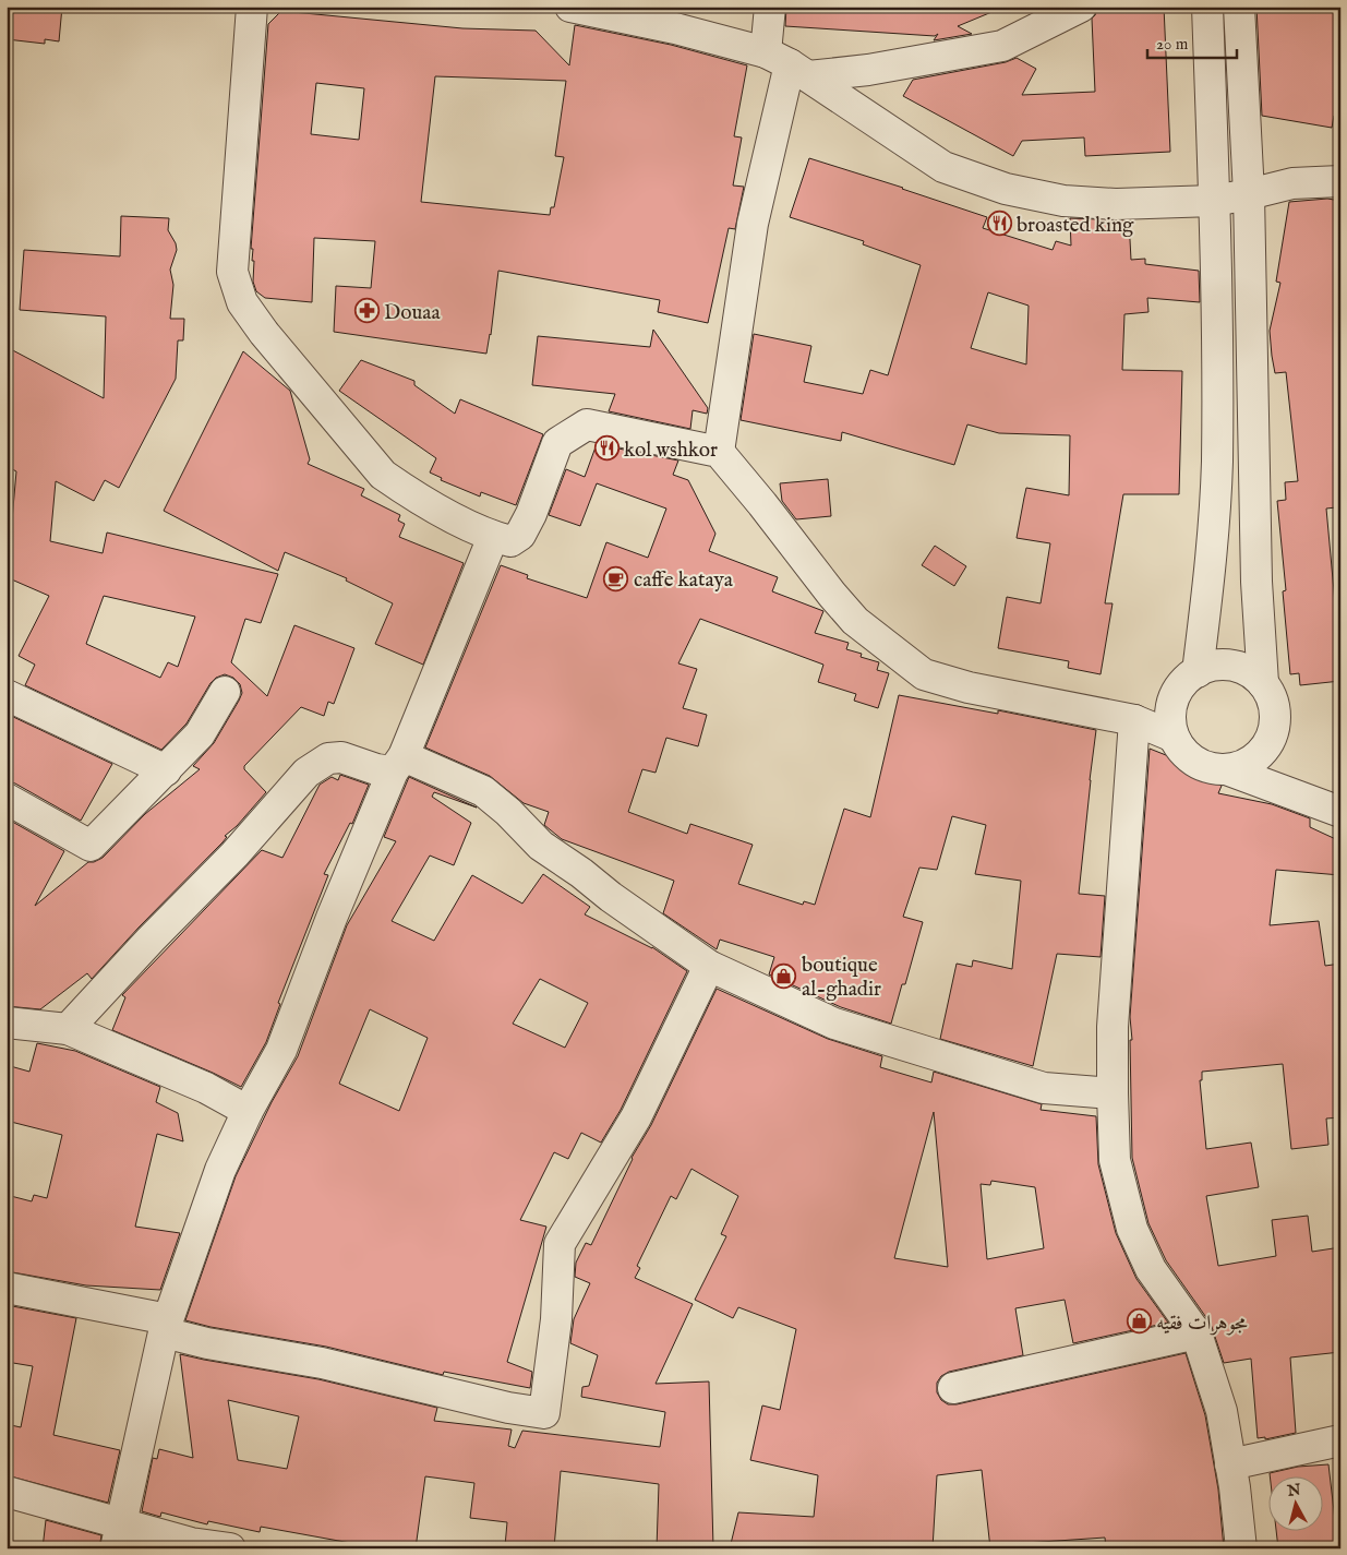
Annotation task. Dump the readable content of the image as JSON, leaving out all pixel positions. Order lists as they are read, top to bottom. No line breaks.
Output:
{"places":{"restaurant":["broasted king","kol wshkor"],"pharmacy":["Douaa"],"cafe":["caffe kataya"],"shop":["boutique al-ghadir","مجوهرات فقيه"]},"scale_bar":"20 m","north":"top"}
